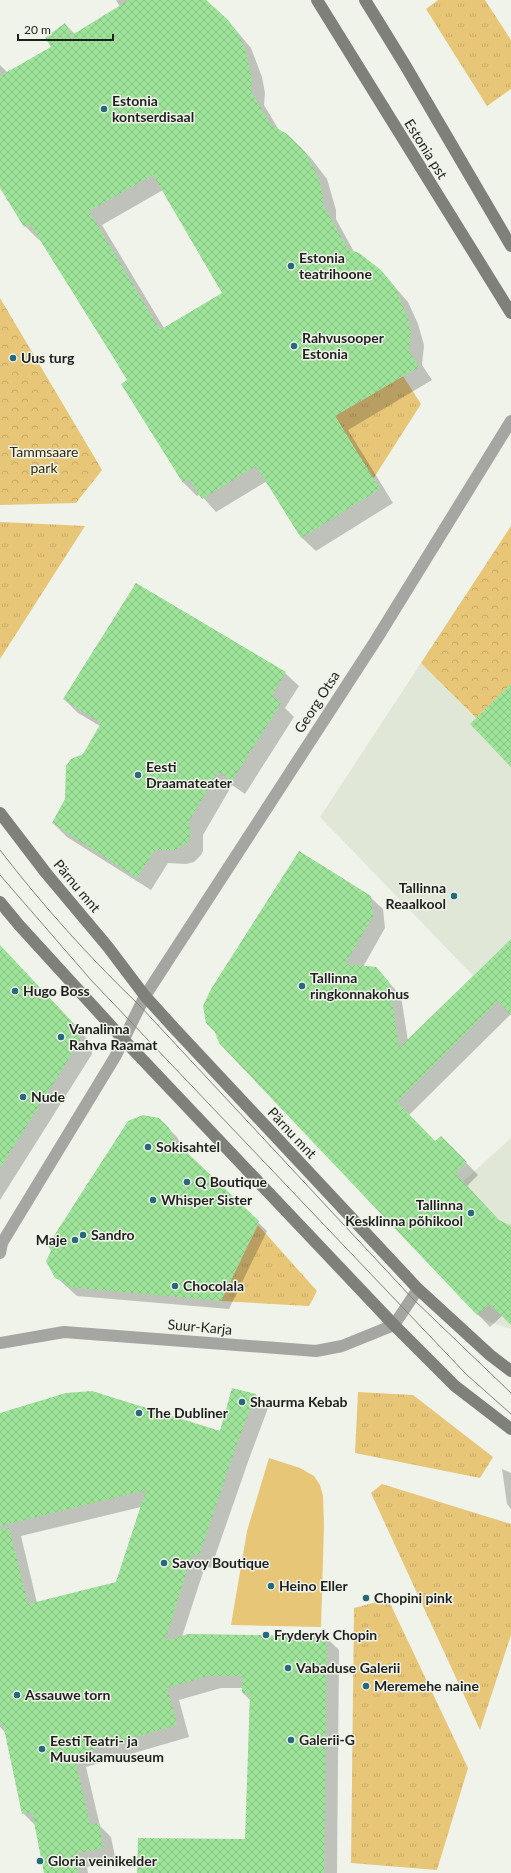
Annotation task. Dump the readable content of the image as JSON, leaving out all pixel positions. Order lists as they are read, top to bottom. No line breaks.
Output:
{"streets":{"main road":["Estonia pst","Pärnu mnt"],"street":["Georg Otsa","Suur-Karja"]},"crossings":[["Georg Otsa","Pärnu mnt"]],"parks":["Tammsaare park"],"places":["Estonia kontserdisaal","Estonia teatrihoone","Rahvusooper Estonia","Uus turg","Eesti Draamateater","Tallinna Reaalkool","Tallinna ringkonnakohus","Hugo Boss","Vanalinna Rahva Raamat","Nude","Sokisahtel","Q Boutique","Whisper Sister","Tallinna Kesklinna põhikool","Sandro","Maje","Chocolala","Shaurma Kebab","The Dubliner","Savoy Boutique","Heino Eller","Chopini pink","Fryderyk Chopin","Vabaduse Galerii","Meremehe naine","Assauwe torn","Galerii-G","Eesti Teatri- ja Muusikamuuseum","Gloria veinikelder"],"scale_bar":"20 m"}
